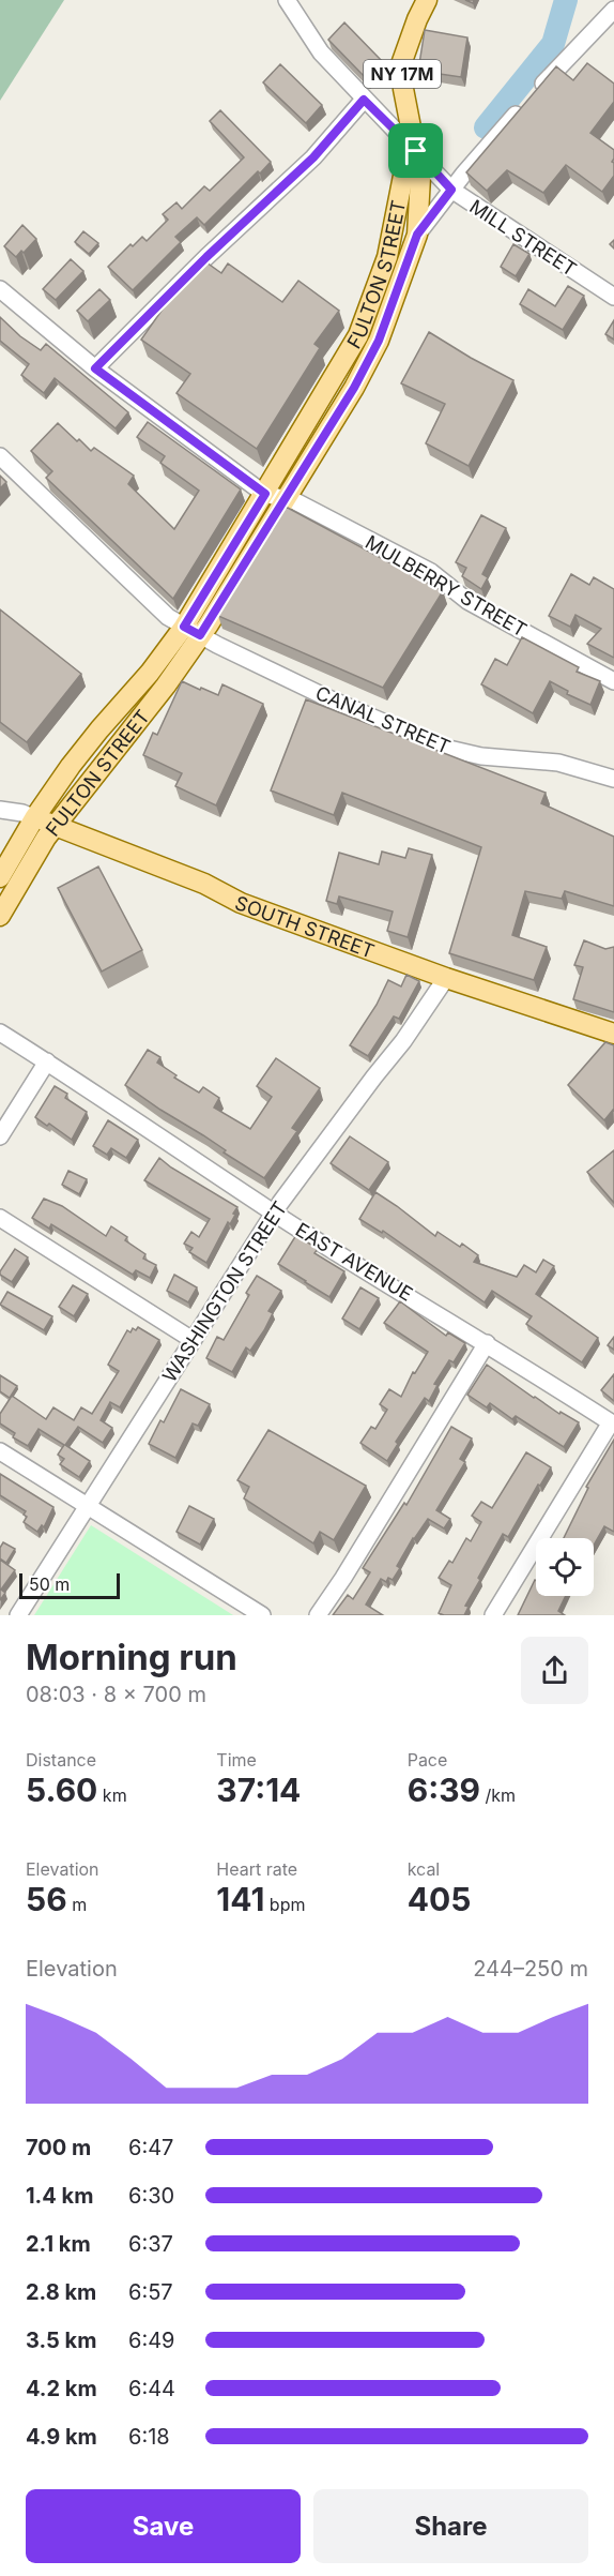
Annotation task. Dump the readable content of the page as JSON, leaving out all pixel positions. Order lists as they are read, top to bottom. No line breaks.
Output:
{"streets":{"main road":["NY 17M","FULTON STREET","SOUTH STREET"],"street":["MILL STREET","MULBERRY STREET","CANAL STREET","EAST AVENUE","WASHINGTON STREET"]},"crossings":[["NY 17M","MILL STREET"],["NY 17M","FULTON STREET"],["MILL STREET","FULTON STREET"],["FULTON STREET","MULBERRY STREET"],["FULTON STREET","CANAL STREET"],["FULTON STREET","SOUTH STREET"],["SOUTH STREET","WASHINGTON STREET"],["EAST AVENUE","WASHINGTON STREET"]],"scale_bar":"50 m","page":{"scale":"50 m","heading":["Morning run","08:03 · 8 × 700 m"],"stats":[["Distance","5.60 km"],["Time","37:14"],["Pace","6:39 /km"],["Elevation","56 m"],["Heart rate","141 bpm"],["kcal","405"]],"chart":["Elevation","244–250 m"],"list":[{"name":"700 m","note":"6:47"},{"name":"1.4 km","note":"6:30"},{"name":"2.1 km","note":"6:37"},{"name":"2.8 km","note":"6:57"},{"name":"3.5 km","note":"6:49"},{"name":"4.2 km","note":"6:44"},{"name":"4.9 km","note":"6:18"}],"buttons":["Save","Share"]}}
